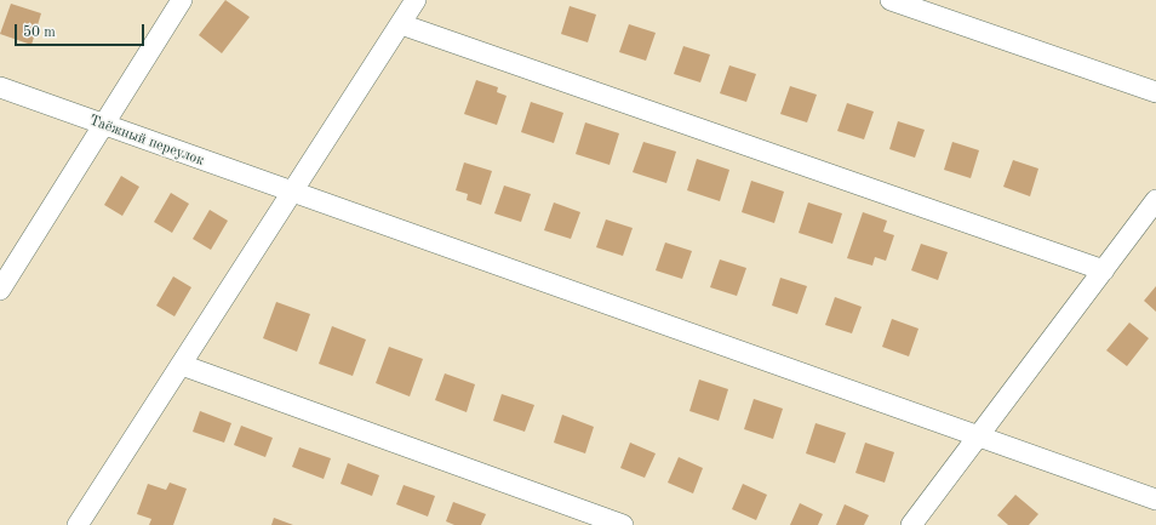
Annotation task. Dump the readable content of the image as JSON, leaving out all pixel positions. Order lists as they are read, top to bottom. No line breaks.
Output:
{"streets":{"street":["Таёжный переулок"]},"scale_bar":"50 m"}
